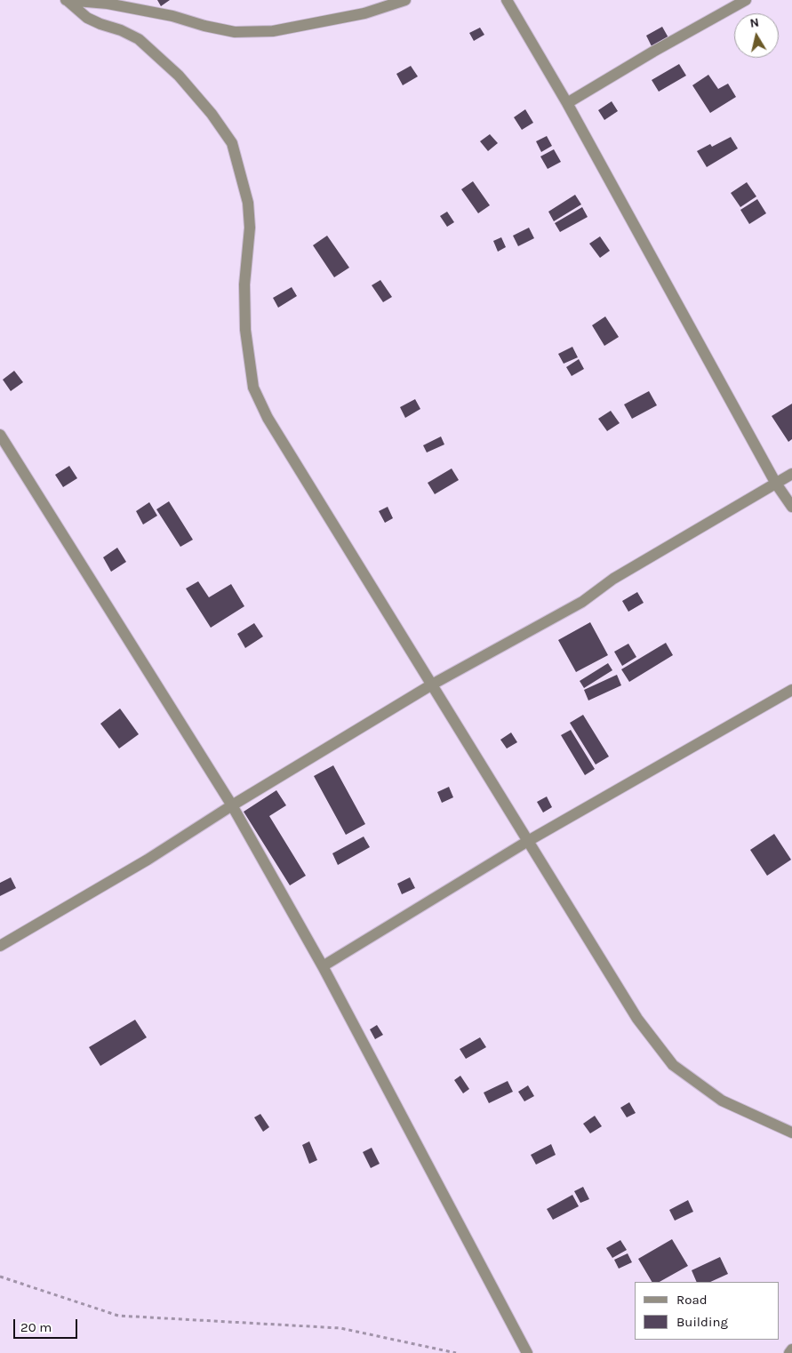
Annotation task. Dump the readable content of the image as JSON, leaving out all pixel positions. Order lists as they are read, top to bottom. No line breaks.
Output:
{"legend":["Road","Building"],"scale_bar":"20 m","north":"top"}
